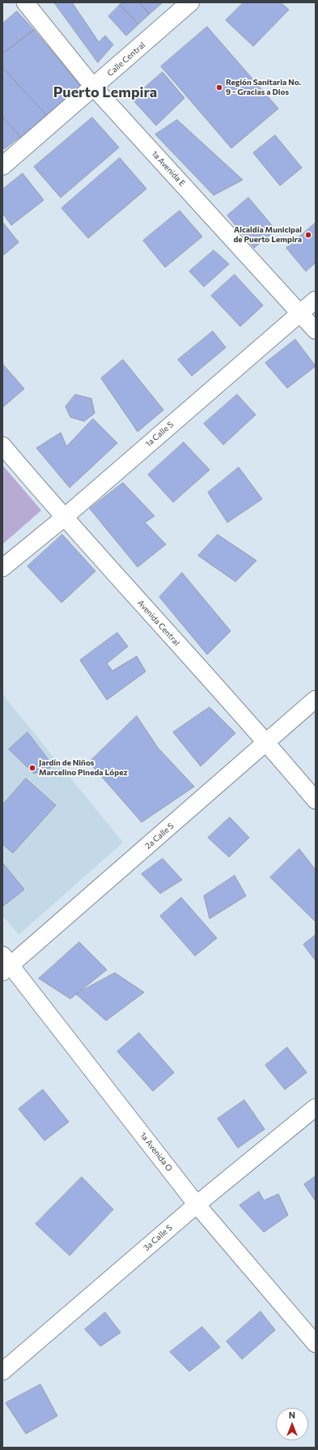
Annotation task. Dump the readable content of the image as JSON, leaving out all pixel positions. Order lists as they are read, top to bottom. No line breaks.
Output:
{"streets":{"street":["Calle Central","1a Avenida E","1a Calle S","Avenida Central","2a Calle S","1a Avenida O","3a Calle S"]},"crossings":[["Calle Central","1a Avenida E"],["1a Avenida E","1a Calle S"],["1a Calle S","Avenida Central"],["Avenida Central","2a Calle S"],["2a Calle S","1a Avenida O"],["1a Avenida O","3a Calle S"]],"districts":["Puerto Lempira"],"places":["Región Sanitaria No. 9 - Gracias a Dios","Alcaldía Municipal de Puerto Lempira","Jardín de Niños Marcelino Pineda López"],"north":"top"}
